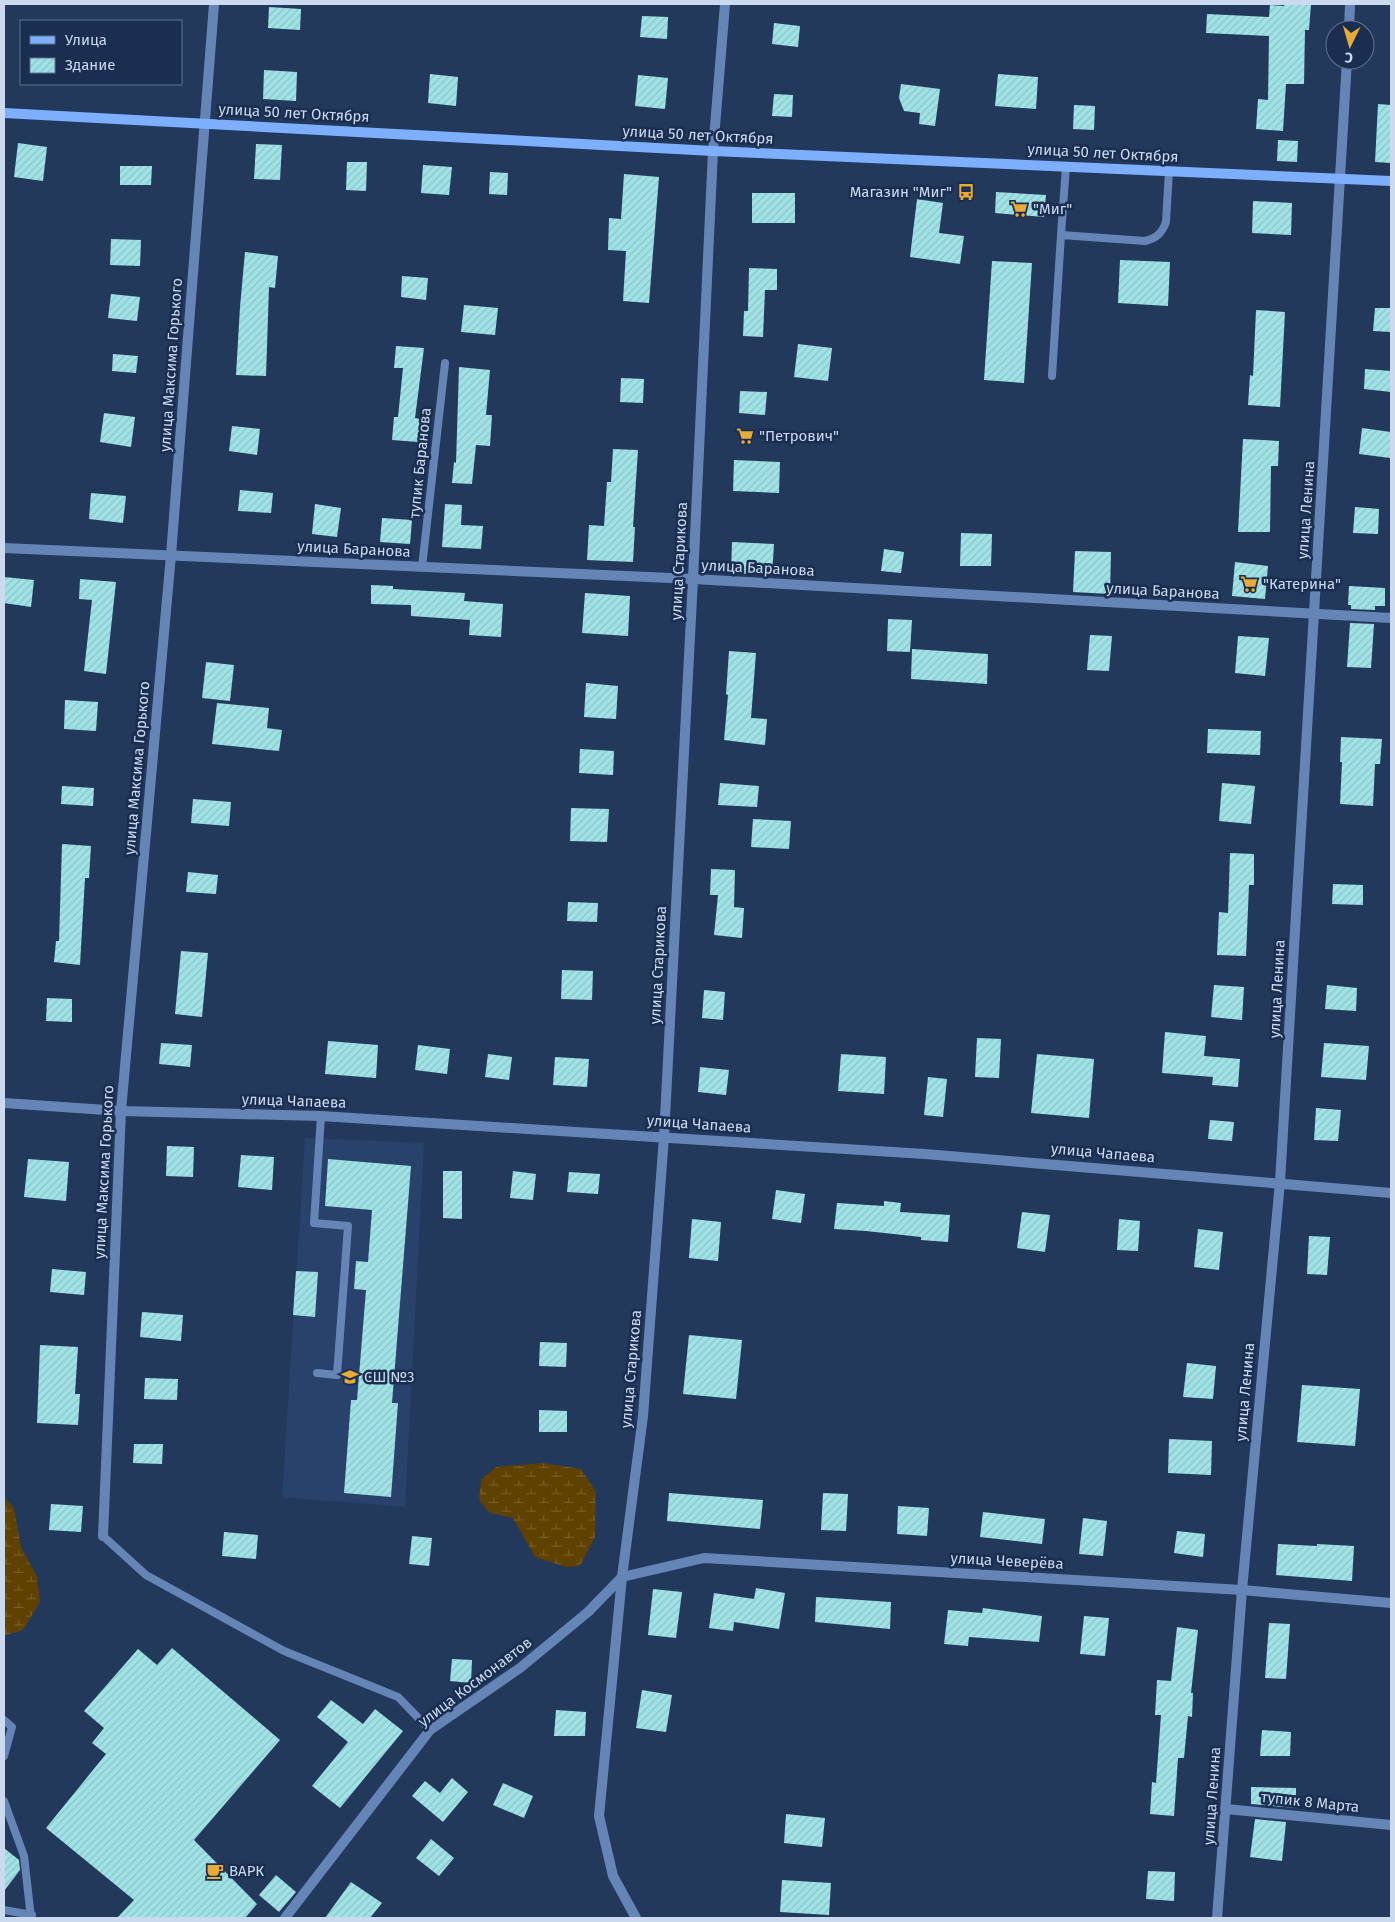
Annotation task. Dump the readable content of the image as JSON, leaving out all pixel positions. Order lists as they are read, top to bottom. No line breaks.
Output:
{"streets":{"main road":["улица 50 лет Октября"],"street":["улица Максима Горького","улица Ленина","улица Баранова","улица Старикова","улица Чапаева","улица Чеверёва","улица Космонавтов","тупик 8 Марта"],"lane":["тупик Баранова"]},"crossings":[["улица 50 лет Октября","улица Максима Горького"],["улица 50 лет Октября","улица Ленина"],["улица 50 лет Октября","улица Старикова"],["улица Максима Горького","улица Баранова"],["улица Максима Горького","улица Чапаева"],["тупик Баранова","улица Баранова"],["улица Ленина","улица Баранова"],["улица Ленина","улица Чапаева"],["улица Ленина","улица Чеверёва"],["улица Ленина","тупик 8 Марта"],["улица Баранова","улица Старикова"],["улица Старикова","улица Чапаева"],["улица Старикова","улица Чеверёва"],["улица Старикова","улица Космонавтов"],["улица Чеверёва","улица Космонавтов"]],"places":{"bus stop":["Магазин \"Миг\""],"supermarket":["\"Миг\"","\"Петрович\"","\"Катерина\""],"school or university":["СШ №3"],"cafe":["ВАРК"]},"legend":["Улица","Здание"],"north":"bottom"}
